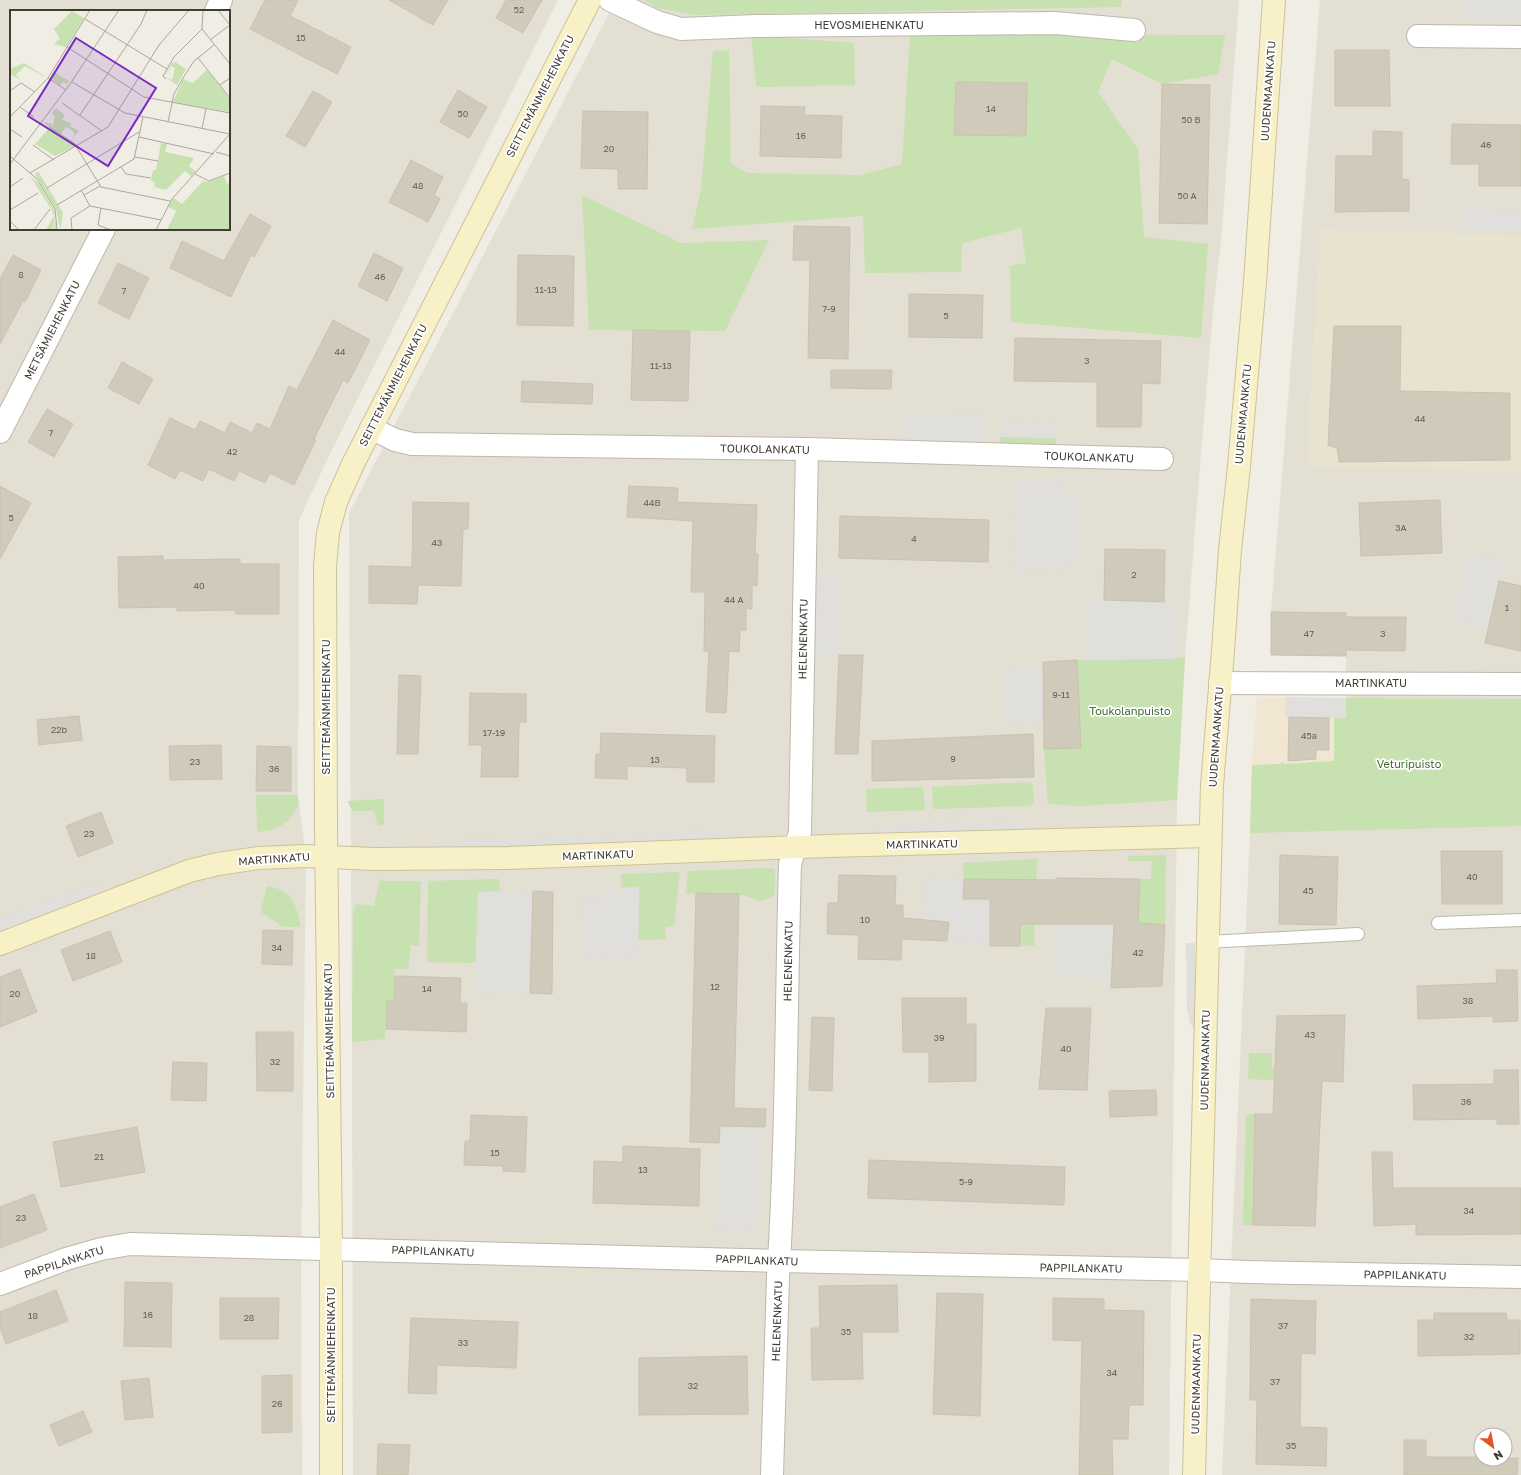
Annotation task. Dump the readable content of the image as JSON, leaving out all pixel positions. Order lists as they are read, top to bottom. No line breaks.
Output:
{"streets":{"street":["HEVOSMIEHENKATU","UUDENMAANKATU","SEITTEMÄNMIEHENKATU","METSÄMIEHENKATU","TOUKOLANKATU","HELENENKATU","MARTINKATU","PAPPILANKATU"]},"crossings":[["UUDENMAANKATU","MARTINKATU"],["UUDENMAANKATU","PAPPILANKATU"],["SEITTEMÄNMIEHENKATU","TOUKOLANKATU"],["SEITTEMÄNMIEHENKATU","MARTINKATU"],["SEITTEMÄNMIEHENKATU","PAPPILANKATU"],["TOUKOLANKATU","HELENENKATU"],["HELENENKATU","MARTINKATU"],["HELENENKATU","PAPPILANKATU"]],"parks":["Toukolanpuisto","Veturipuisto"],"house_numbers":["52","15","14","50","50 B","16","46","20","48","50 A","8","46","11-13","7","7-9","5","44","3","11-13","44","7","42","44B","5","3A","4","43","2","40","44 A","1","47","3","9-11","22b","17-19","45a","9","13","23","36","23","40","45","10","34","42","18","12","14","20","38","43","39","40","32","36","15","21","13","5-9","34","23","16","18","28","37","35","32","33","34","37","32","26","35"],"north":"bottom right"}
